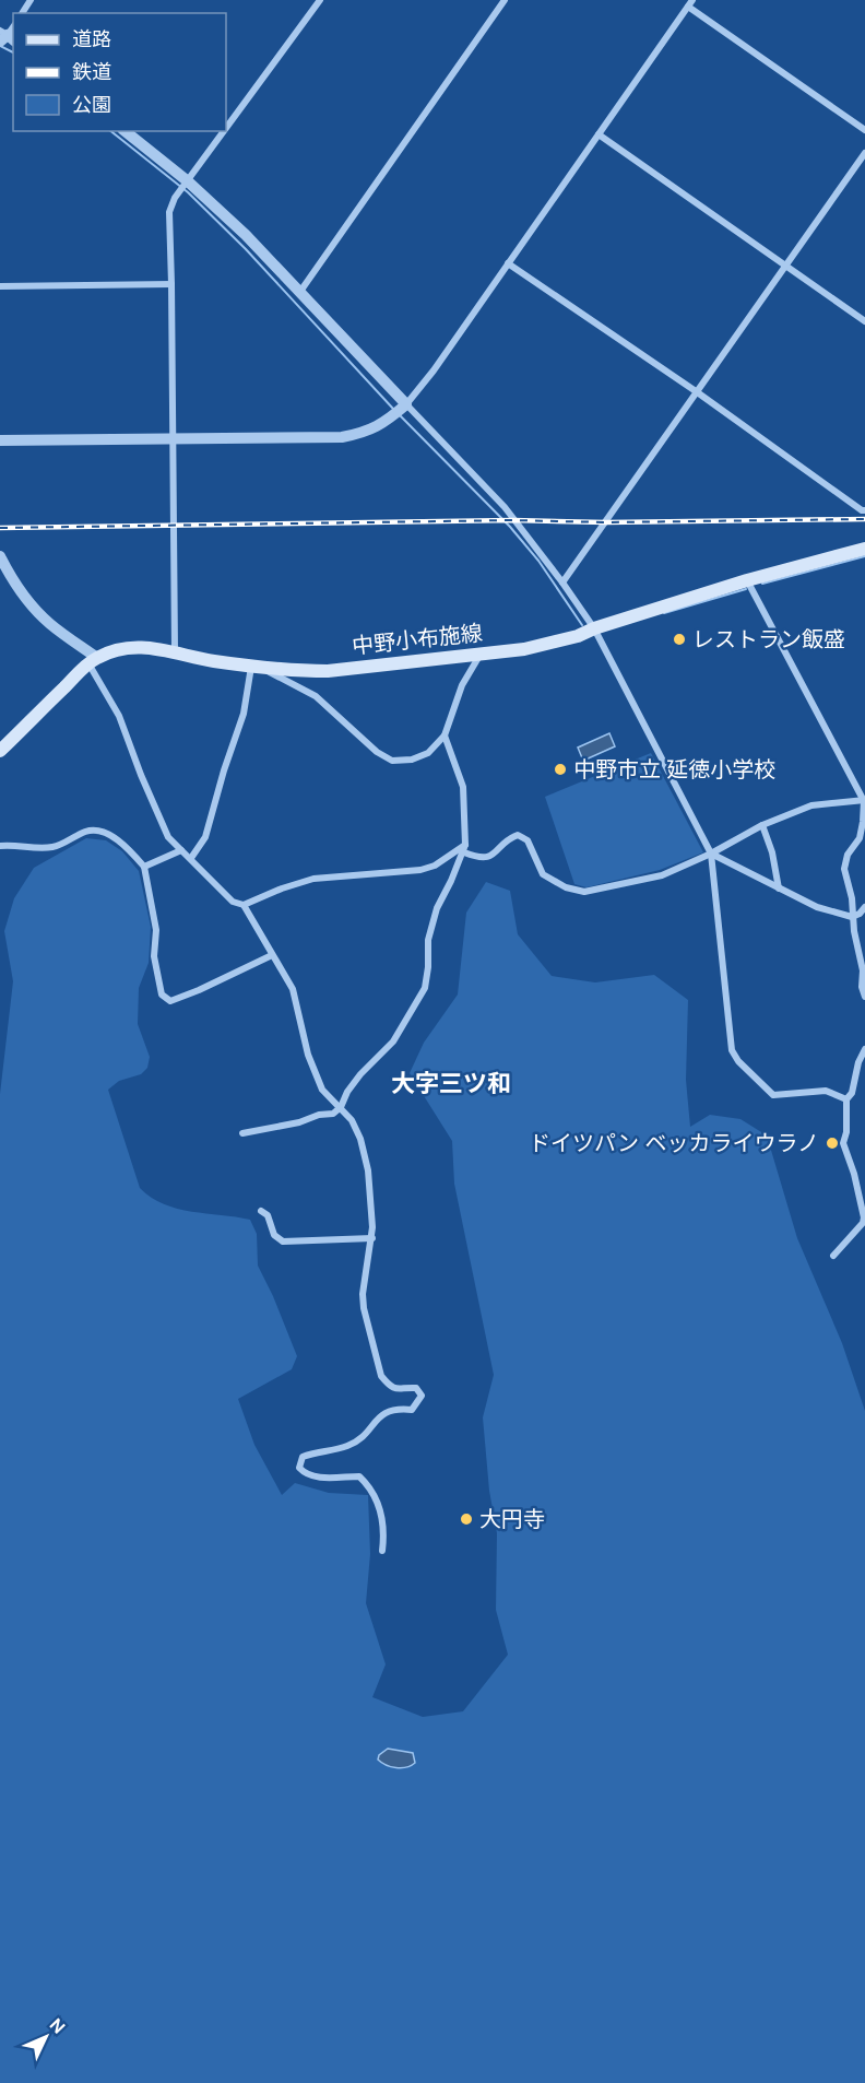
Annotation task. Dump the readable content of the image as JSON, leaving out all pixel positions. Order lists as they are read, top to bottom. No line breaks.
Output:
{"streets":{"main road":["中野小布施線"]},"districts":["大字三ツ和"],"places":["レストラン飯盛","中野市立 延徳小学校","ドイツパン ベッカライウラノ","大円寺"],"legend":["道路","鉄道","公園"],"north":"top right"}
